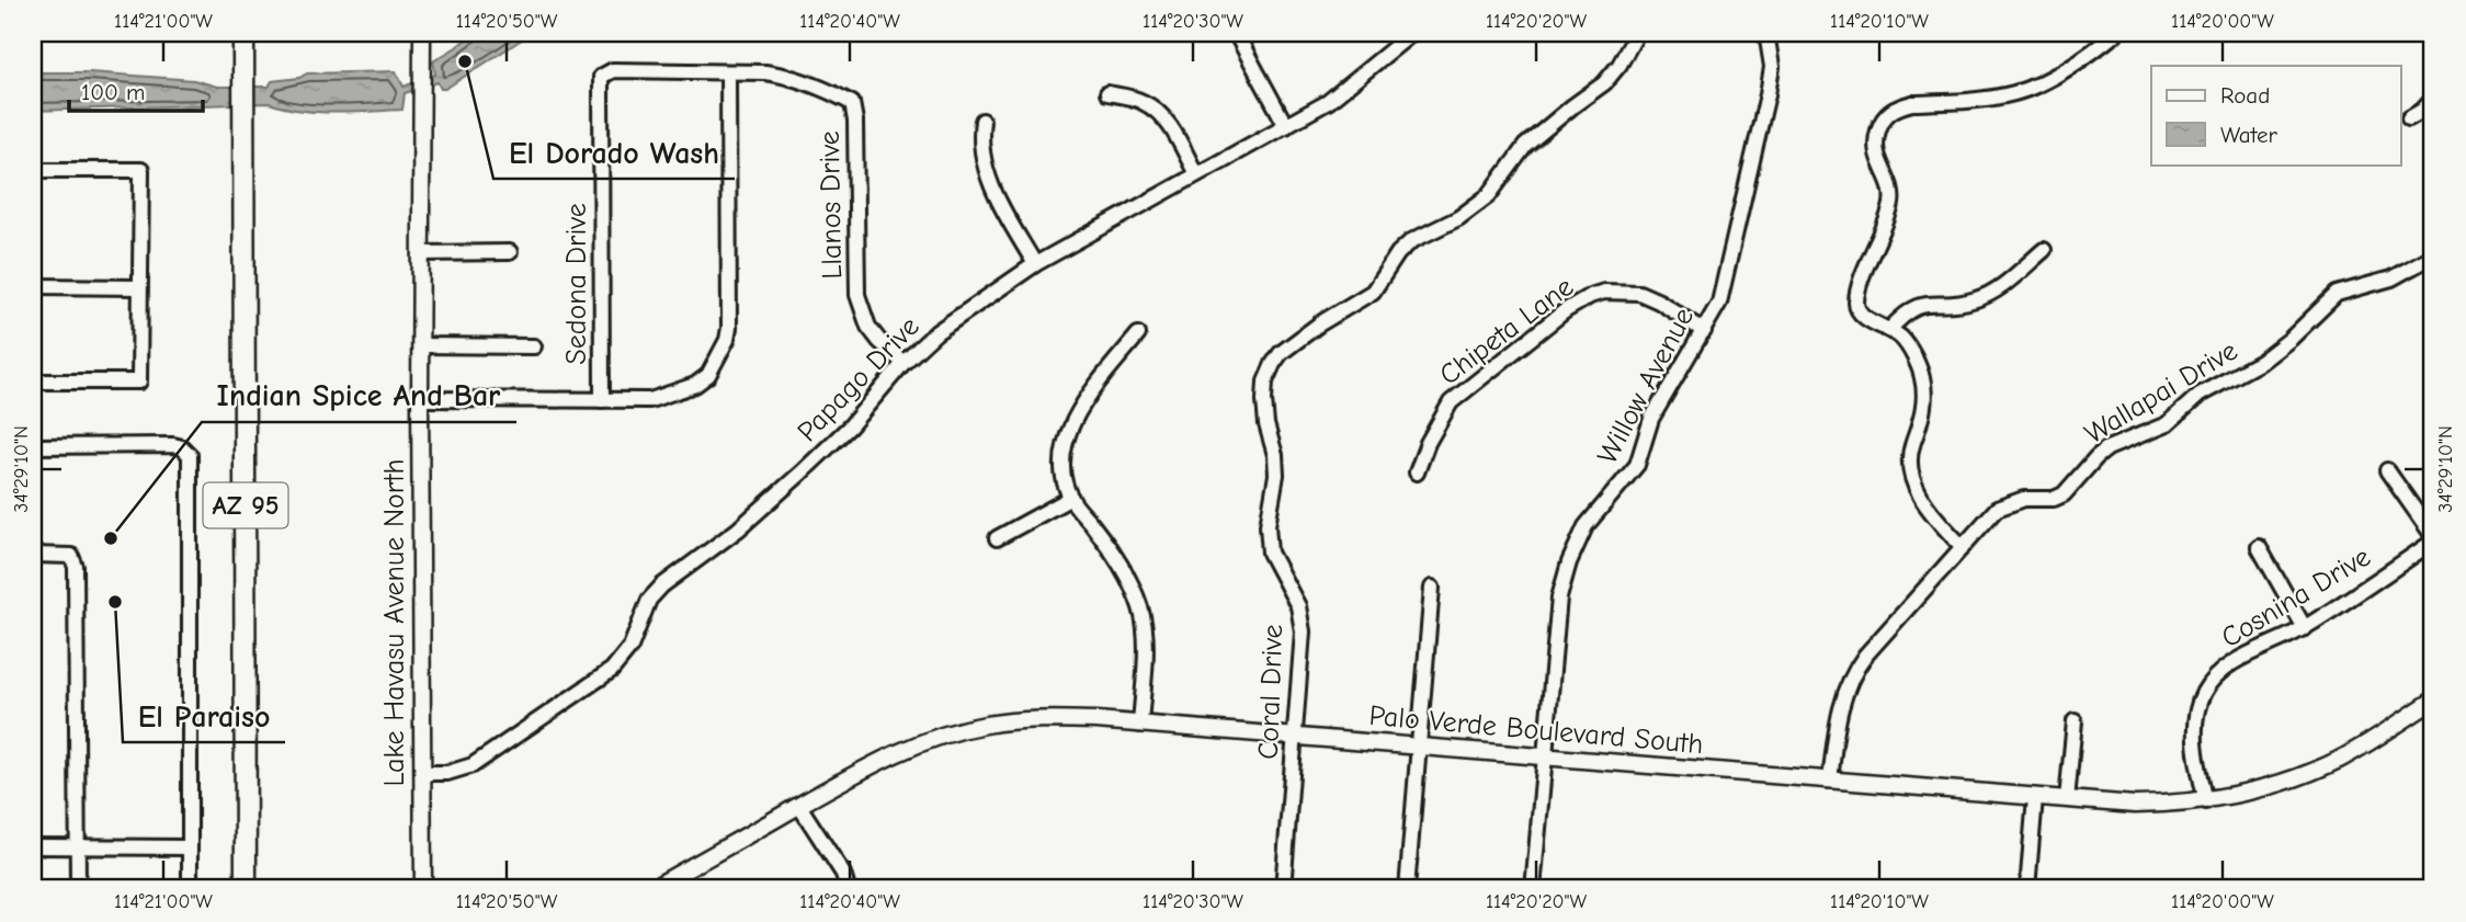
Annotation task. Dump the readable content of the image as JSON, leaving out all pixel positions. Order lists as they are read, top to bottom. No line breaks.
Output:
{"streets":{"highway":["AZ 95"],"main road":["Lake Havasu Avenue North","Palo Verde Boulevard South"],"street":["Llanos Drive","Sedona Drive","Chipeta Lane","Papago Drive","Willow Avenue","Wallapai Drive","Cosnina Drive","Coral Drive"]},"crossings":[["Llanos Drive","Sedona Drive"],["Llanos Drive","Papago Drive"],["Chipeta Lane","Willow Avenue"],["Papago Drive","Lake Havasu Avenue North"],["Willow Avenue","Palo Verde Boulevard South"],["Wallapai Drive","Palo Verde Boulevard South"],["Cosnina Drive","Palo Verde Boulevard South"],["Coral Drive","Palo Verde Boulevard South"]],"places":["El Dorado Wash","Indian Spice And Bar","El Paraiso"],"legend":["Road","Water"],"scale_bar":"100 m","coordinates":["114°21'00\"W","114°20'50\"W","114°20'40\"W","114°20'30\"W","114°20'20\"W","114°20'10\"W","114°20'00\"W","34°29'10\"N"]}
